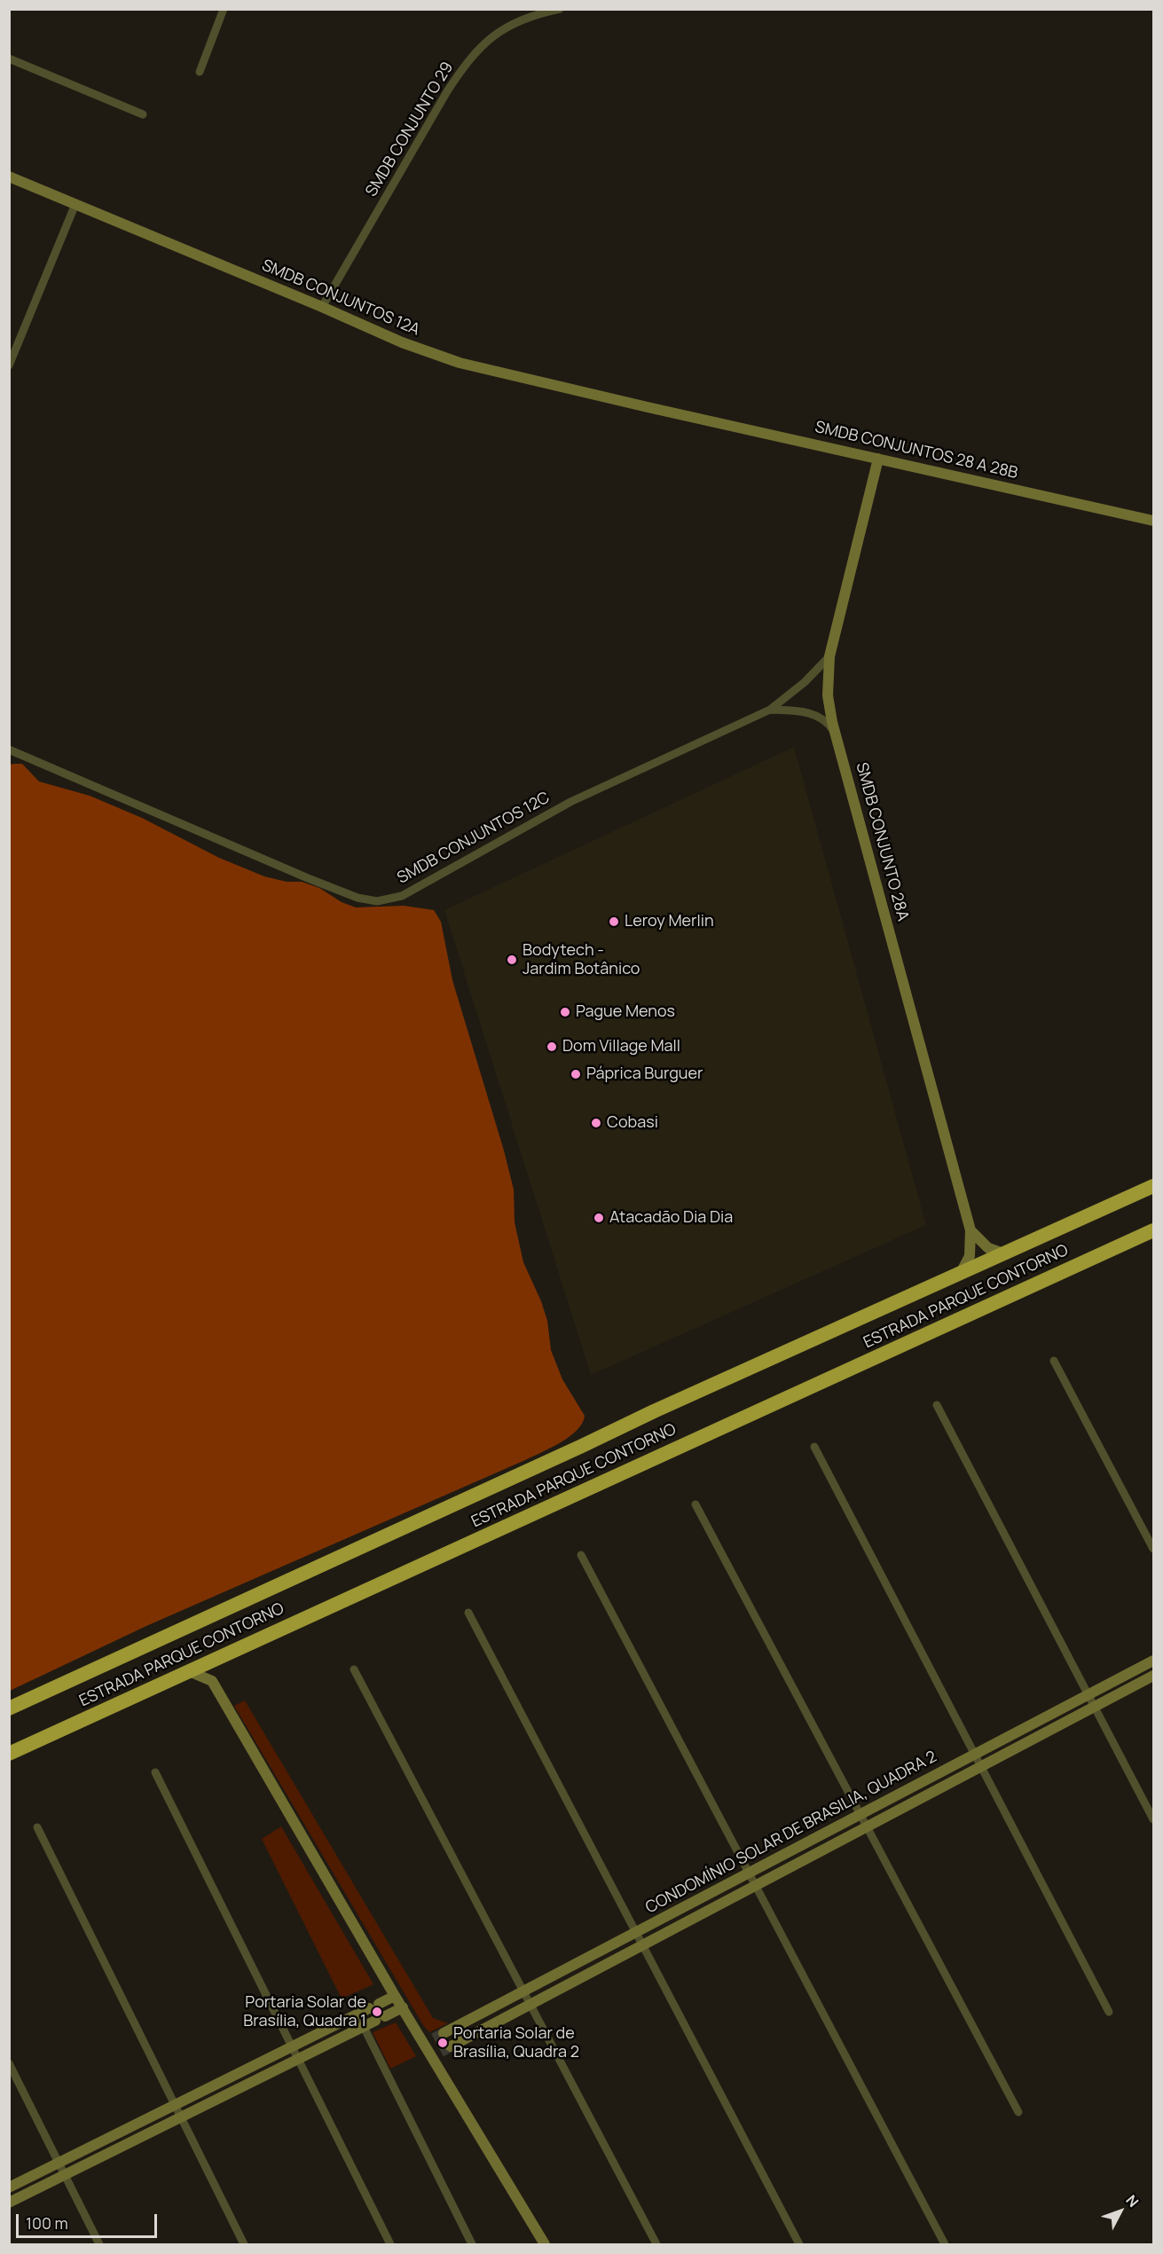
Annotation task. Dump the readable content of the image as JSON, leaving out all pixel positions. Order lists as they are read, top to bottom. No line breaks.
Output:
{"streets":{"highway":["ESTRADA PARQUE CONTORNO"],"street":["SMDB CONJUNTO 29","SMDB CONJUNTOS 12A","SMDB CONJUNTOS 28 A 28B","SMDB CONJUNTOS 12C","SMDB CONJUNTO 28A","CONDOMÍNIO SOLAR DE BRASILIA, QUADRA 2"]},"crossings":[["SMDB CONJUNTO 29","SMDB CONJUNTOS 12A"],["SMDB CONJUNTOS 12A","SMDB CONJUNTOS 28 A 28B"],["SMDB CONJUNTOS 28 A 28B","SMDB CONJUNTO 28A"],["SMDB CONJUNTOS 12C","SMDB CONJUNTO 28A"]],"places":["Leroy Merlin","Bodytech - Jardim Botânico","Pague Menos","Dom Village Mall","Páprica Burguer","Cobasi","Atacadão Dia Dia","Portaria Solar de Brasília, Quadra 1","Portaria Solar de Brasília, Quadra 2"],"scale_bar":"100 m","north":"top right"}
